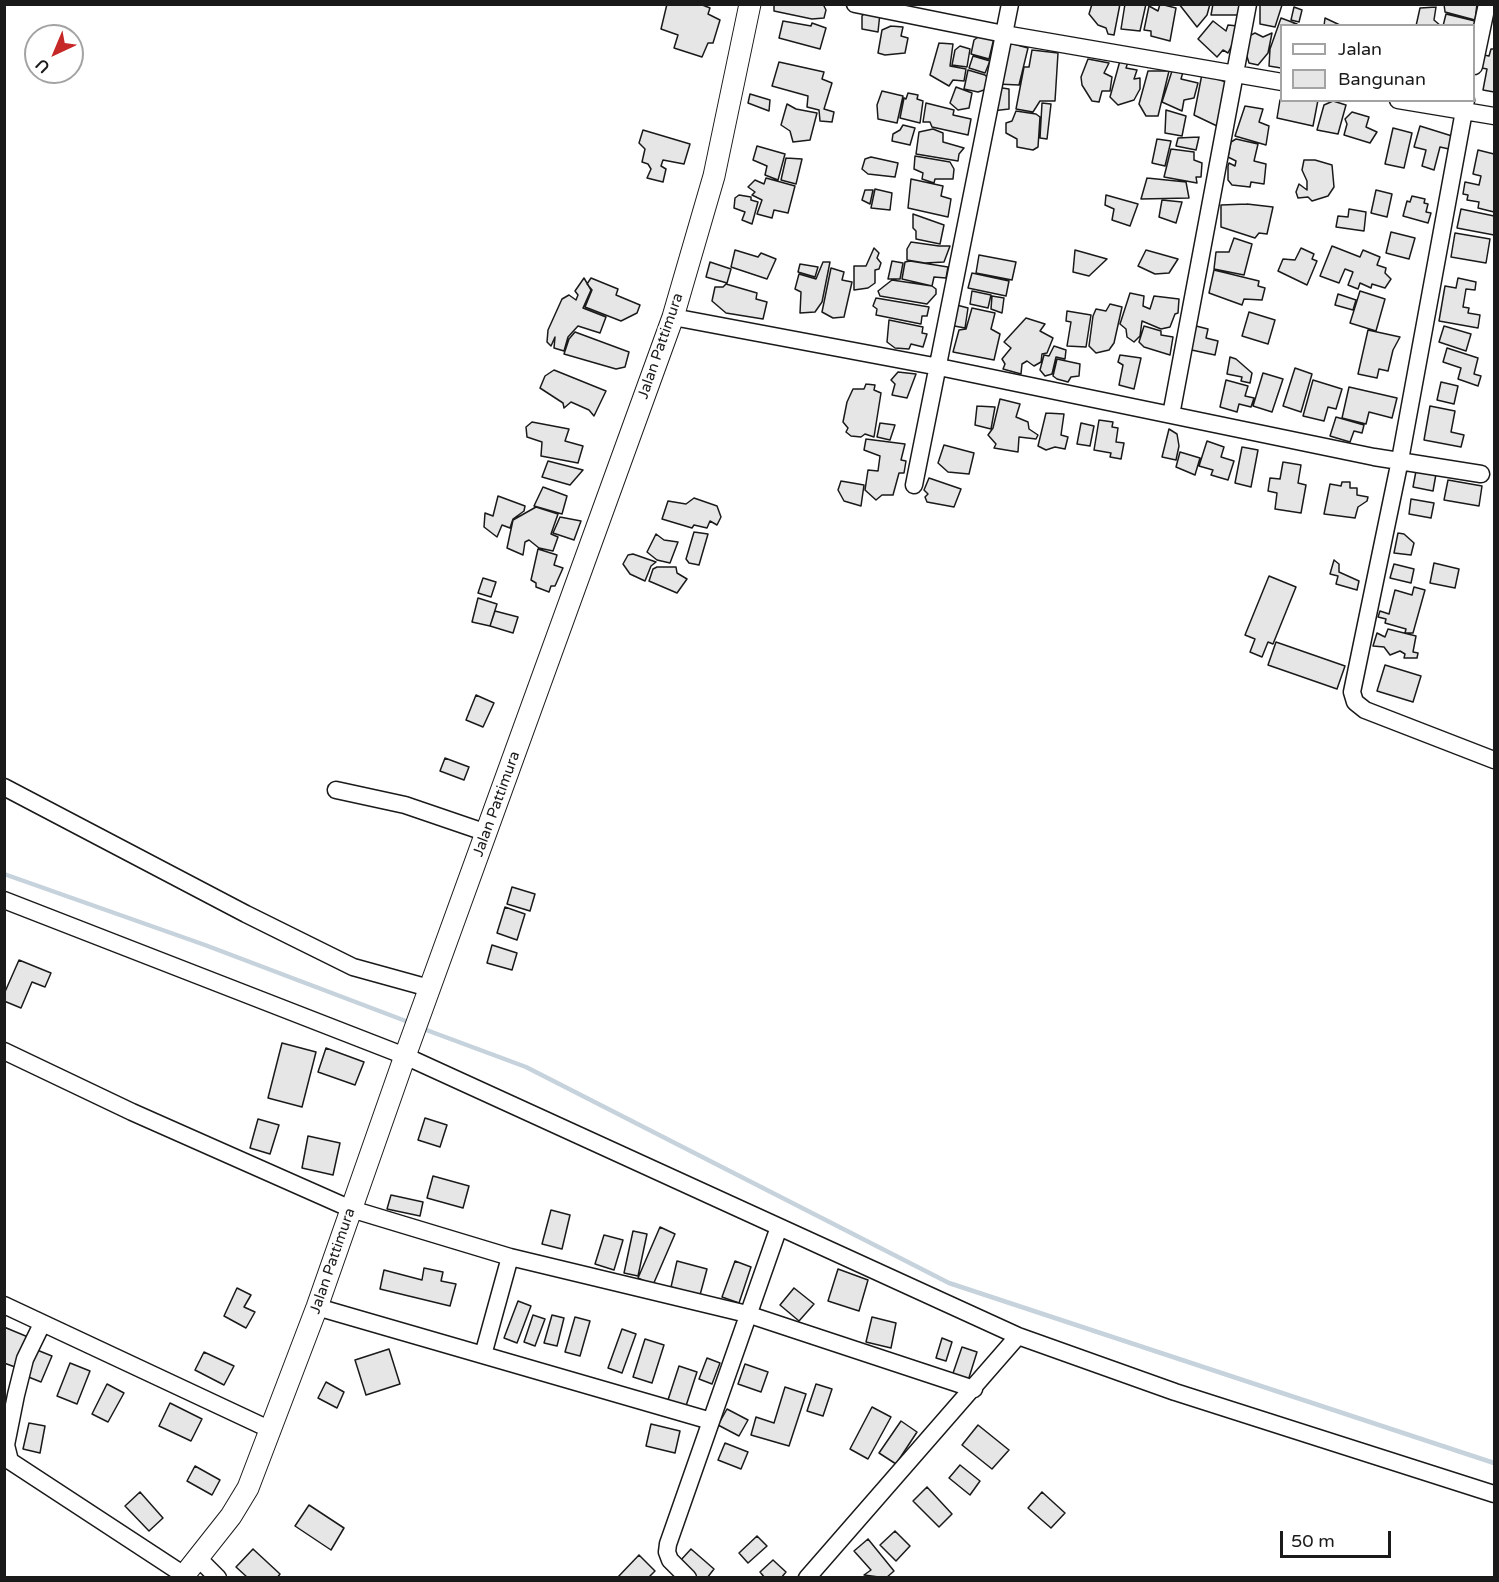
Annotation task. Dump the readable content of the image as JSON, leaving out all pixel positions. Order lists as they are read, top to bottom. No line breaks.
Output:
{"streets":{"main road":["Jalan Pattimura"]},"legend":["Jalan","Bangunan"],"scale_bar":"50 m","north":"bottom left"}
